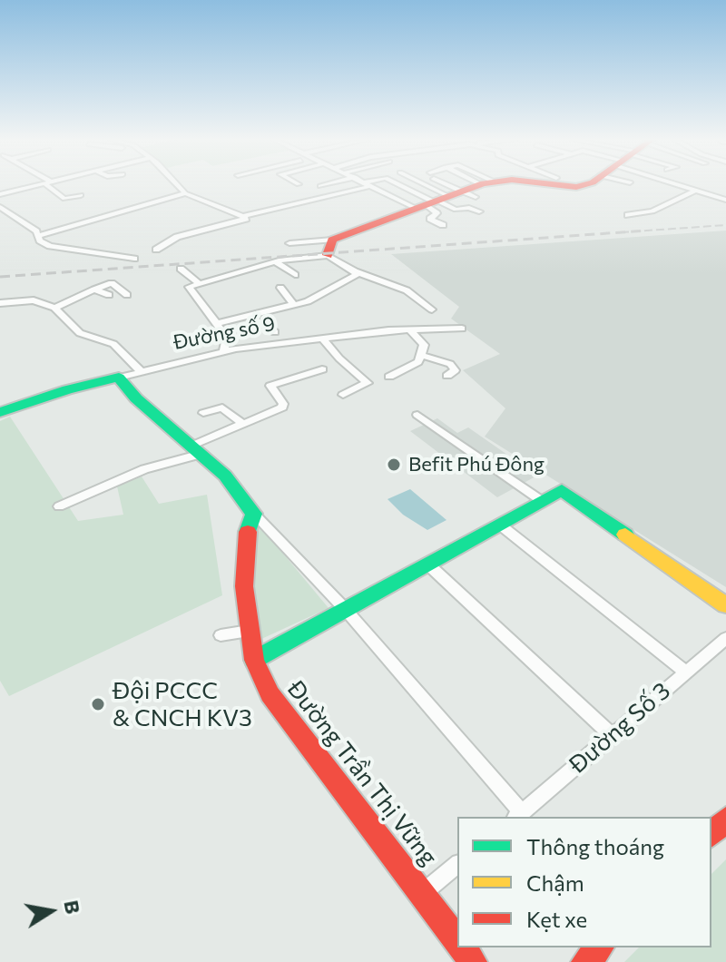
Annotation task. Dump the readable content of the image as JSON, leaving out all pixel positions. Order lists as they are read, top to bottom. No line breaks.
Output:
{"streets":{"street":["Đường số 9","Đường Số 3","Đường Trần Thị Vững"]},"places":["Befit Phú Đông","Đội PCCC & CNCH KV3"],"legend":["Thông thoáng","Chậm","Kẹt xe"],"north":"right"}
